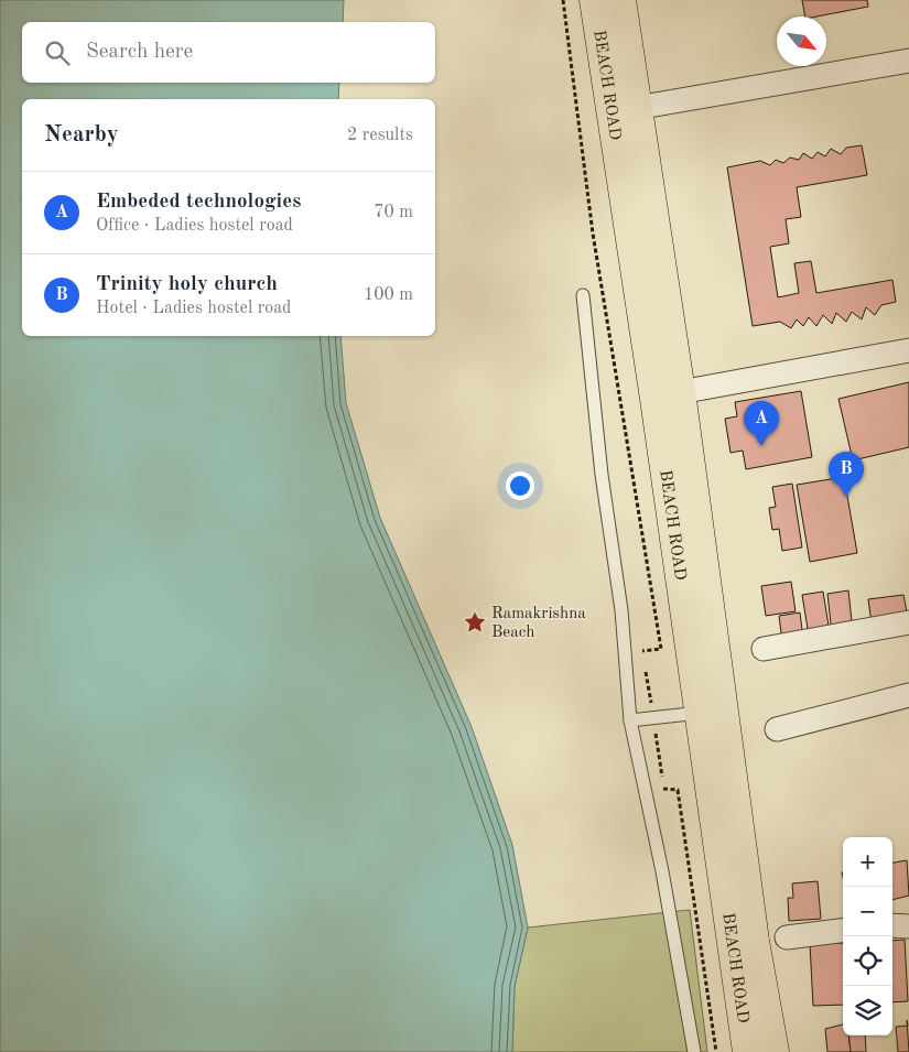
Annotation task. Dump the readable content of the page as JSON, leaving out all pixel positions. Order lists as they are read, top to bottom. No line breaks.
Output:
{"streets":{"main road":["BEACH ROAD"]},"places":{"place":["Ramakrishna Beach"]},"north":"bottom right","page":{"search":"Search here","heading":["Nearby","2 results"],"list":[{"mark":"A","name":"Embeded technologies","note":"Office · Ladies hostel road","value":"70 m"},{"mark":"B","name":"Trinity holy church","note":"Hotel · Ladies hostel road","value":"100 m"}],"pins":["A","B"],"map_buttons":["+","−"]}}
